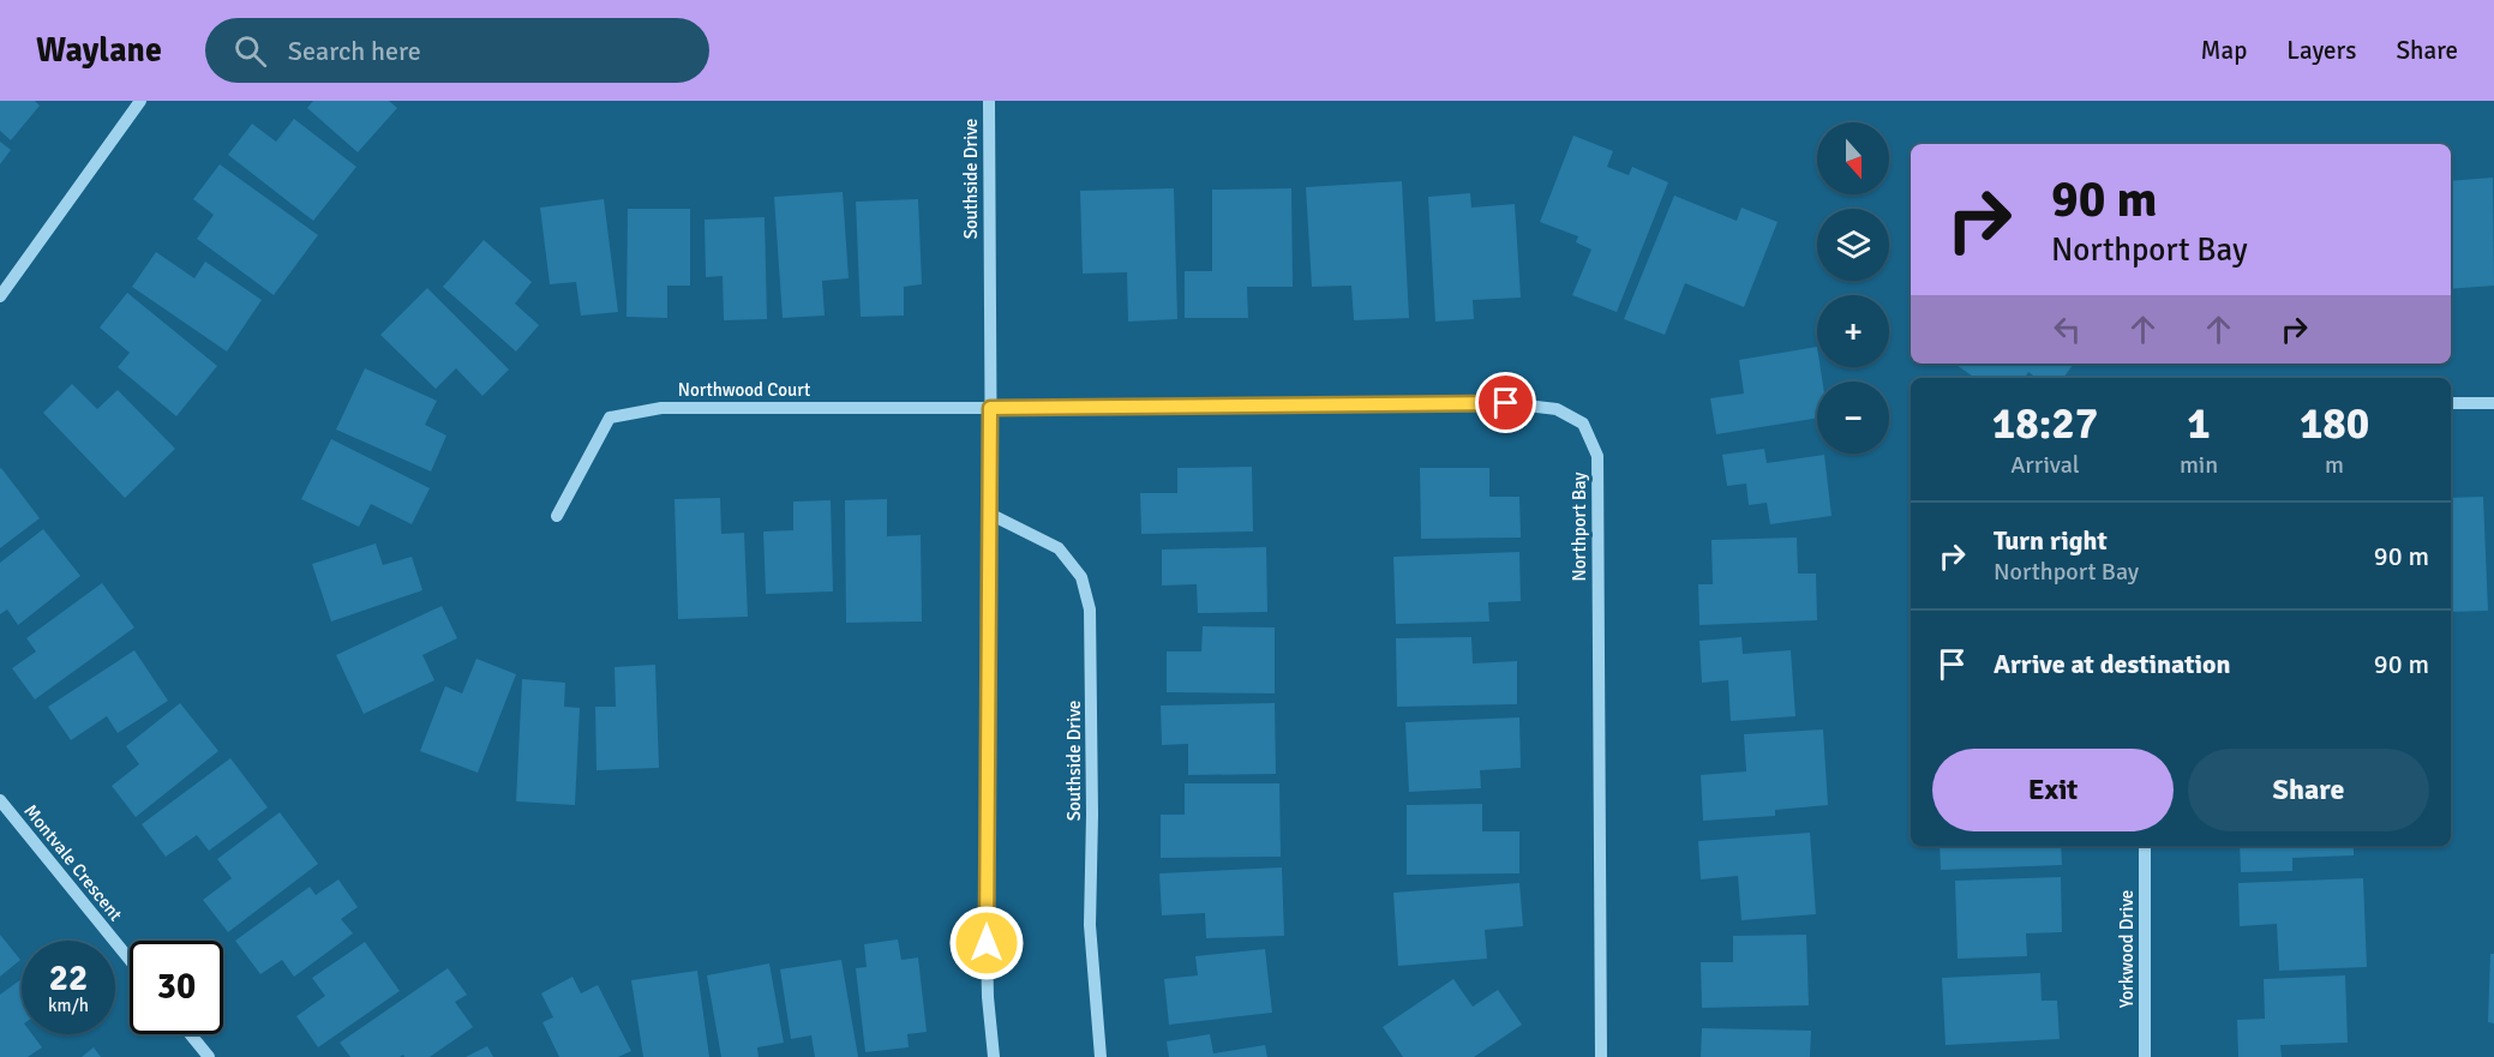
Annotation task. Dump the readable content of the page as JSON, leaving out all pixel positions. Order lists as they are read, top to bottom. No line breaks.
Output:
{"streets":{"street":["Southside Drive","Northwood Court","Northport Bay","Montvale Crescent","Yorkwood Drive"]},"crossings":[["Southside Drive","Northwood Court"],["Southside Drive","Northport Bay"],["Northwood Court","Northport Bay"]],"north":"bottom","page":{"header":"Waylane","search":"Search here","nav":["Map","Layers","Share"],"map_buttons":["+","−"],"turn":["90 m","Northport Bay"],"eta":["18:27","Arrival","1","min","180","m"],"list":[{"name":"Turn right","note":"Northport Bay","value":"90 m"},{"name":"Arrive at destination","value":"90 m"}],"buttons":["Exit","Share"],"speed":"22 km/h","limit":"30"}}
